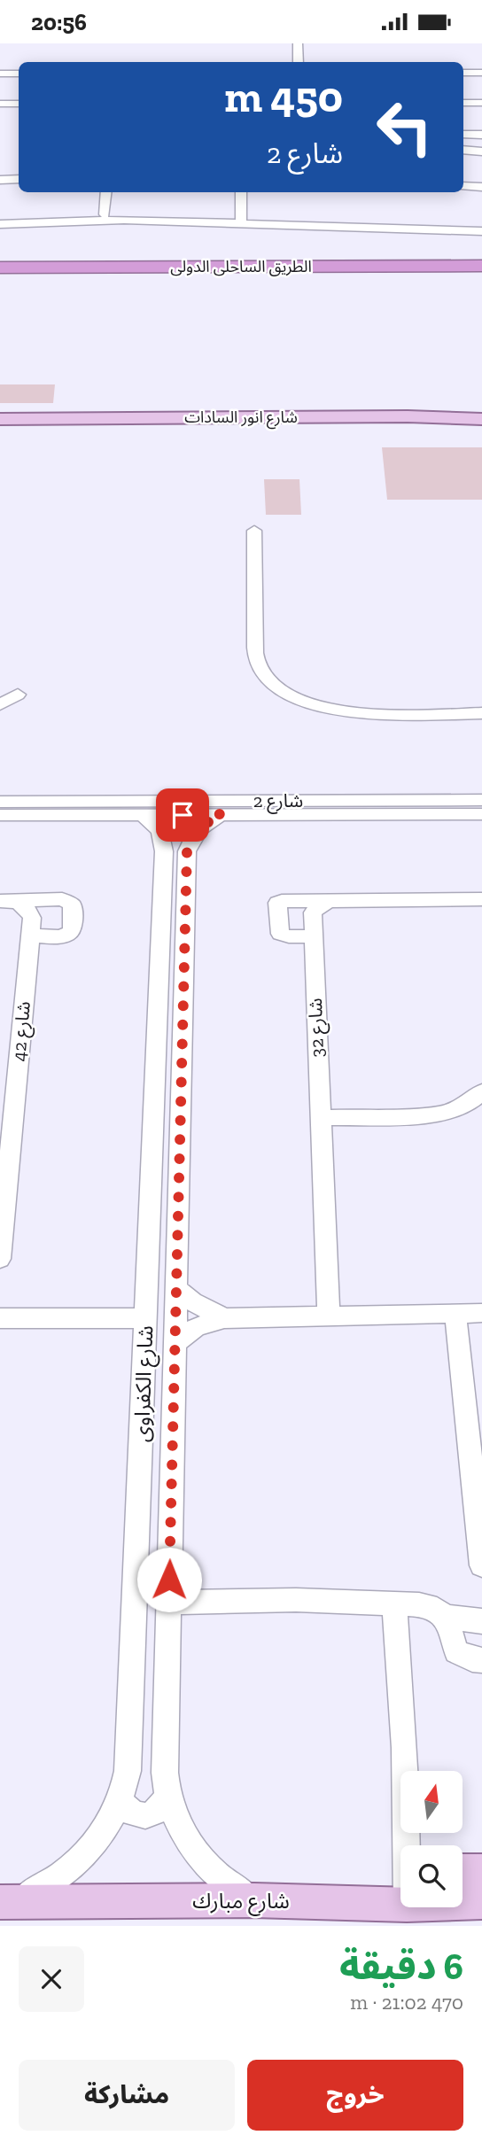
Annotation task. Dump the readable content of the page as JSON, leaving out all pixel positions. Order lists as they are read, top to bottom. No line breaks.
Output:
{"streets":{"highway":["الطريق الساحلى الدولى"],"main road":["شارع انور السادات","شارع مبارك"],"street":["شارع 2","شارع 32","شارع 42","شارع الكفراوى"]},"crossings":[["شارع الكفراوى","شارع مبارك"]],"north":"top","page":{"status":"20:56","turn":["450 m","شارع 2"],"heading":["6 دقيقة","470 m · 21:02"],"buttons":["خروج","مشاركة"]}}
